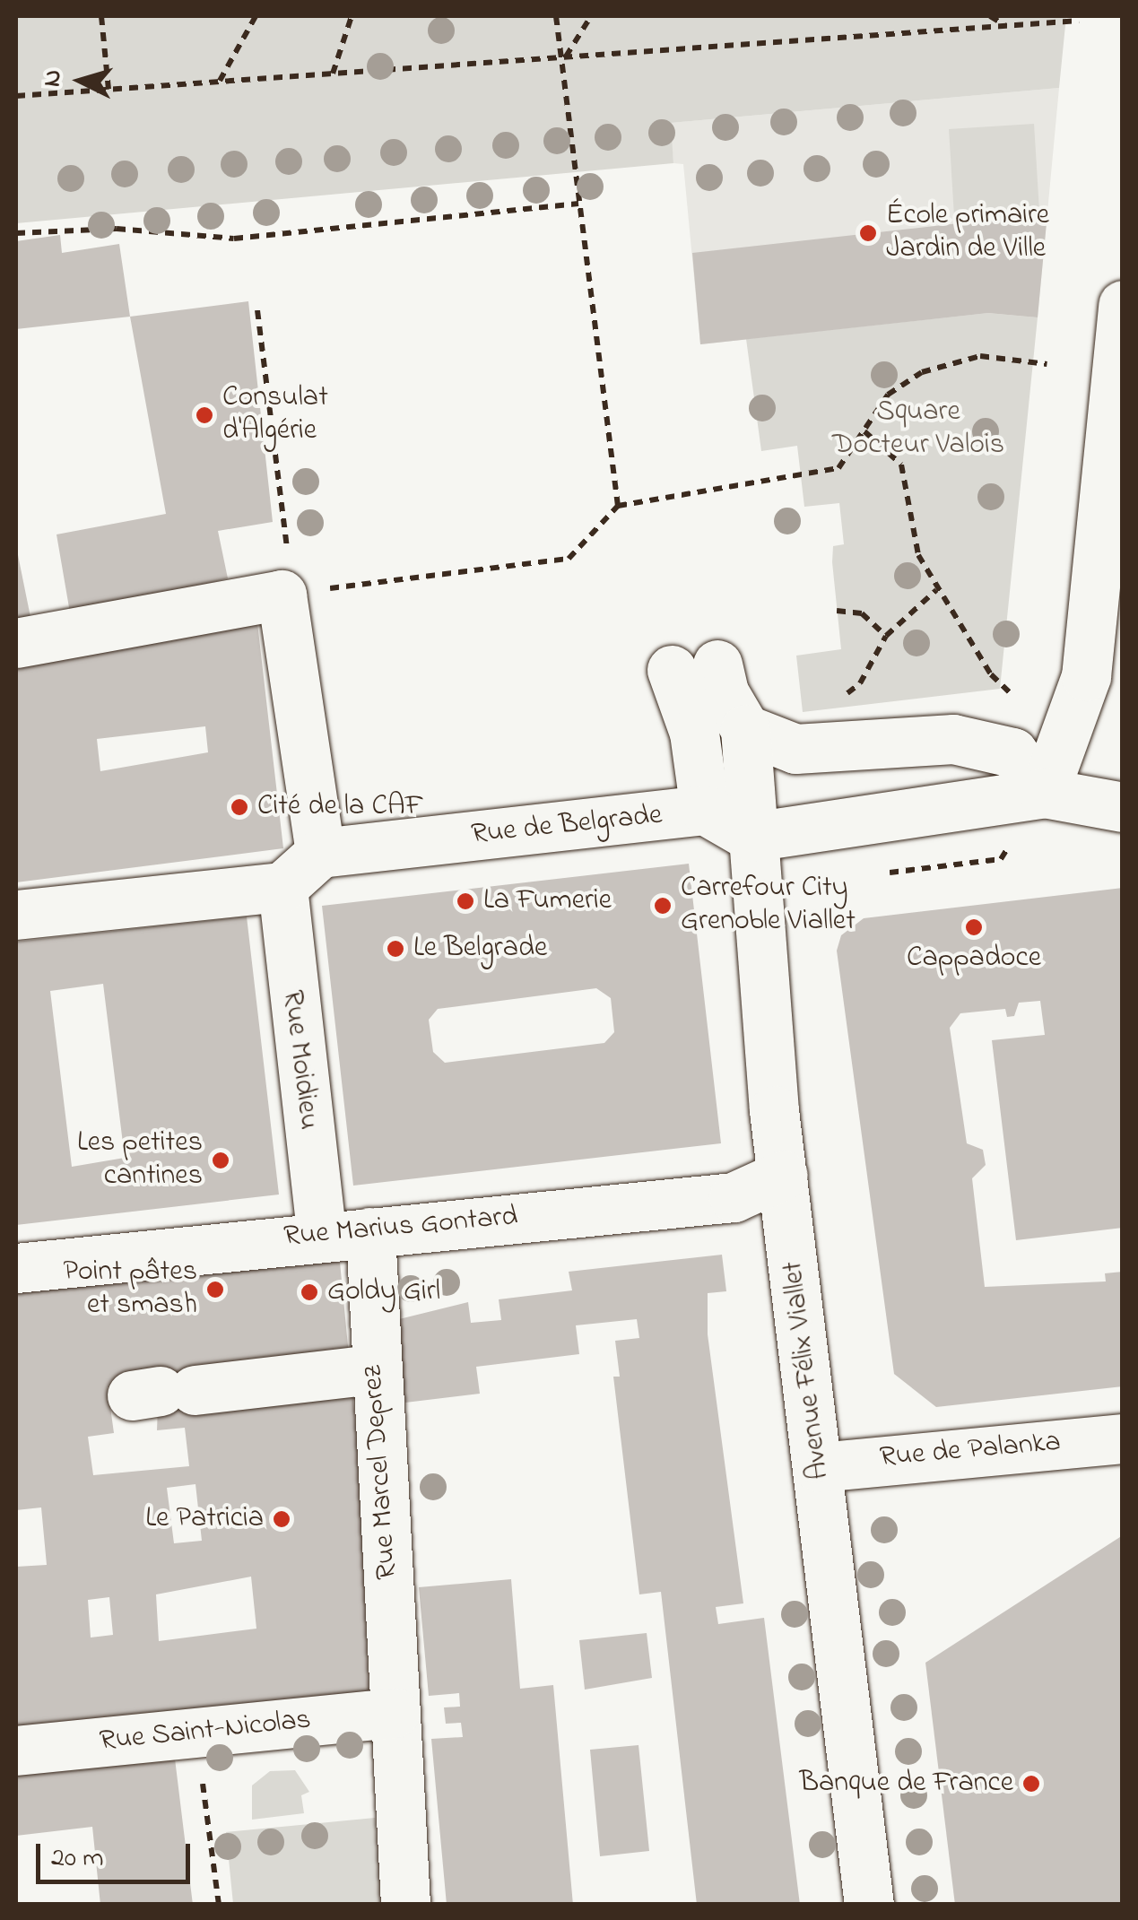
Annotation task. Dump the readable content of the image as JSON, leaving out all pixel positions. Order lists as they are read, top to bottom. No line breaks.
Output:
{"streets":{"street":["Rue de Belgrade","Rue Moidieu","Rue Marius Gontard","Avenue Félix Viallet","Rue de Palanka","Rue Marcel Deprez","Rue Saint-Nicolas"]},"crossings":[["Rue de Belgrade","Avenue Félix Viallet"],["Rue Moidieu","Rue Marius Gontard"],["Rue Marius Gontard","Avenue Félix Viallet"],["Rue Marius Gontard","Rue Marcel Deprez"],["Avenue Félix Viallet","Rue de Palanka"],["Rue Marcel Deprez","Rue Saint-Nicolas"]],"parks":["Square Docteur Valois"],"places":["École primaire Jardin de Ville","Consulat d'Algérie","Cité de la CAF","La Fumerie","Carrefour City Grenoble Viallet","Cappadoce","Le Belgrade","Les petites cantines","Point pâtes et smash","Goldy Girl","Le Patricia","Banque de France"],"scale_bar":"20 m","north":"left"}
